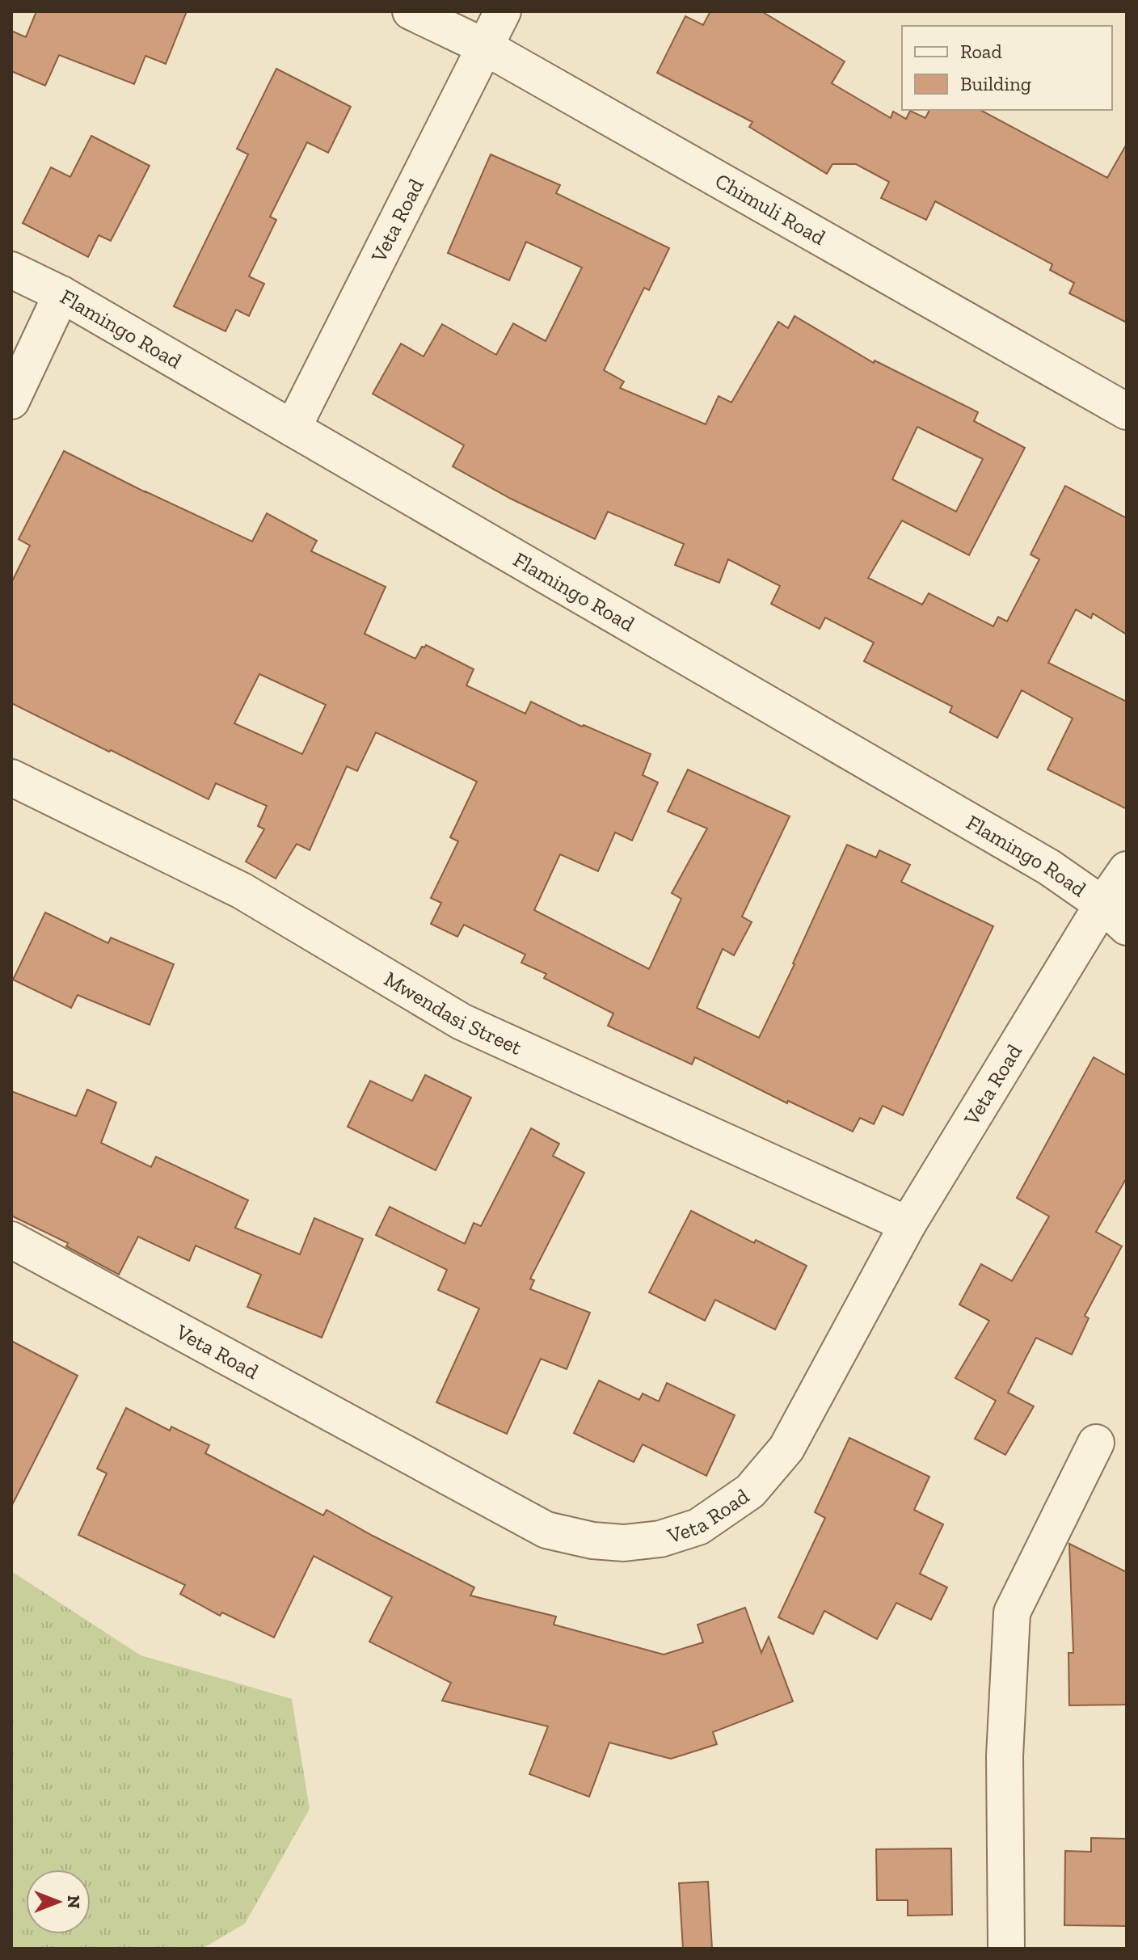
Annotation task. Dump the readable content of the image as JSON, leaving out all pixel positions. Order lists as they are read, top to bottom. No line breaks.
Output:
{"streets":{"street":["Chimuli Road","Veta Road","Flamingo Road","Mwendasi Street"]},"crossings":[["Chimuli Road","Veta Road"],["Veta Road","Flamingo Road"],["Veta Road","Mwendasi Street"]],"legend":["Road","Building"],"north":"right"}
